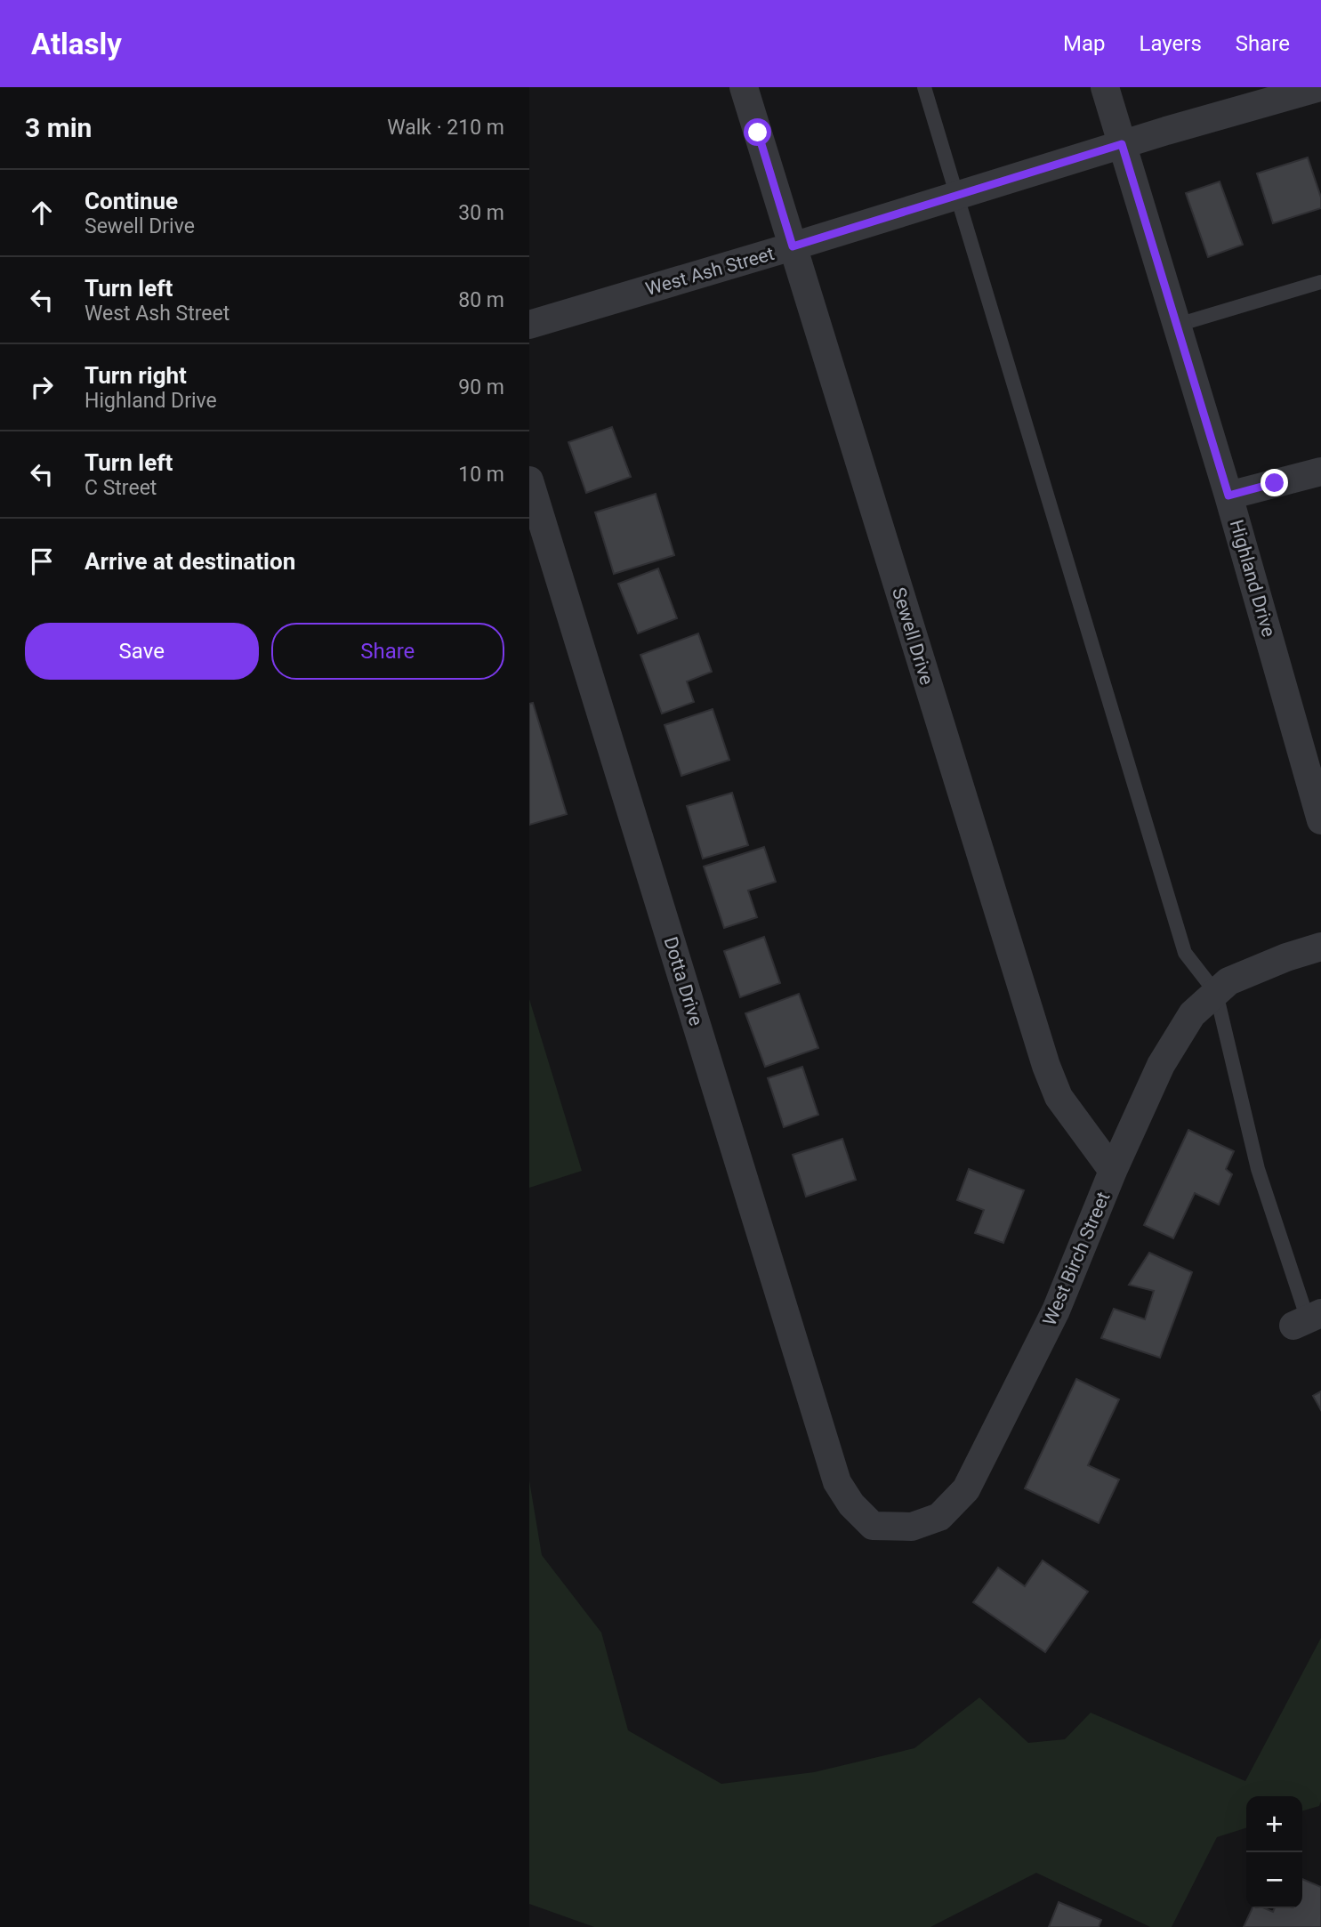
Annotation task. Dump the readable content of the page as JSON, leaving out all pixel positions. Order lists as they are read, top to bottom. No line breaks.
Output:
{"streets":{"street":["West Ash Street","Highland Drive","Sewell Drive","Dotta Drive","West Birch Street"]},"crossings":[["West Ash Street","Highland Drive"],["West Ash Street","Sewell Drive"],["Sewell Drive","West Birch Street"],["Dotta Drive","West Birch Street"]],"page":{"header":"Atlasly","nav":["Map","Layers","Share"],"heading":["3 min","Walk · 210 m"],"list":[["Continue","Sewell Drive","30 m"],["Turn left","West Ash Street","80 m"],["Turn right","Highland Drive","90 m"],["Turn left","C Street","10 m"],"Arrive at destination"],"buttons":["Save","Share"],"map_buttons":["+","−"]}}
